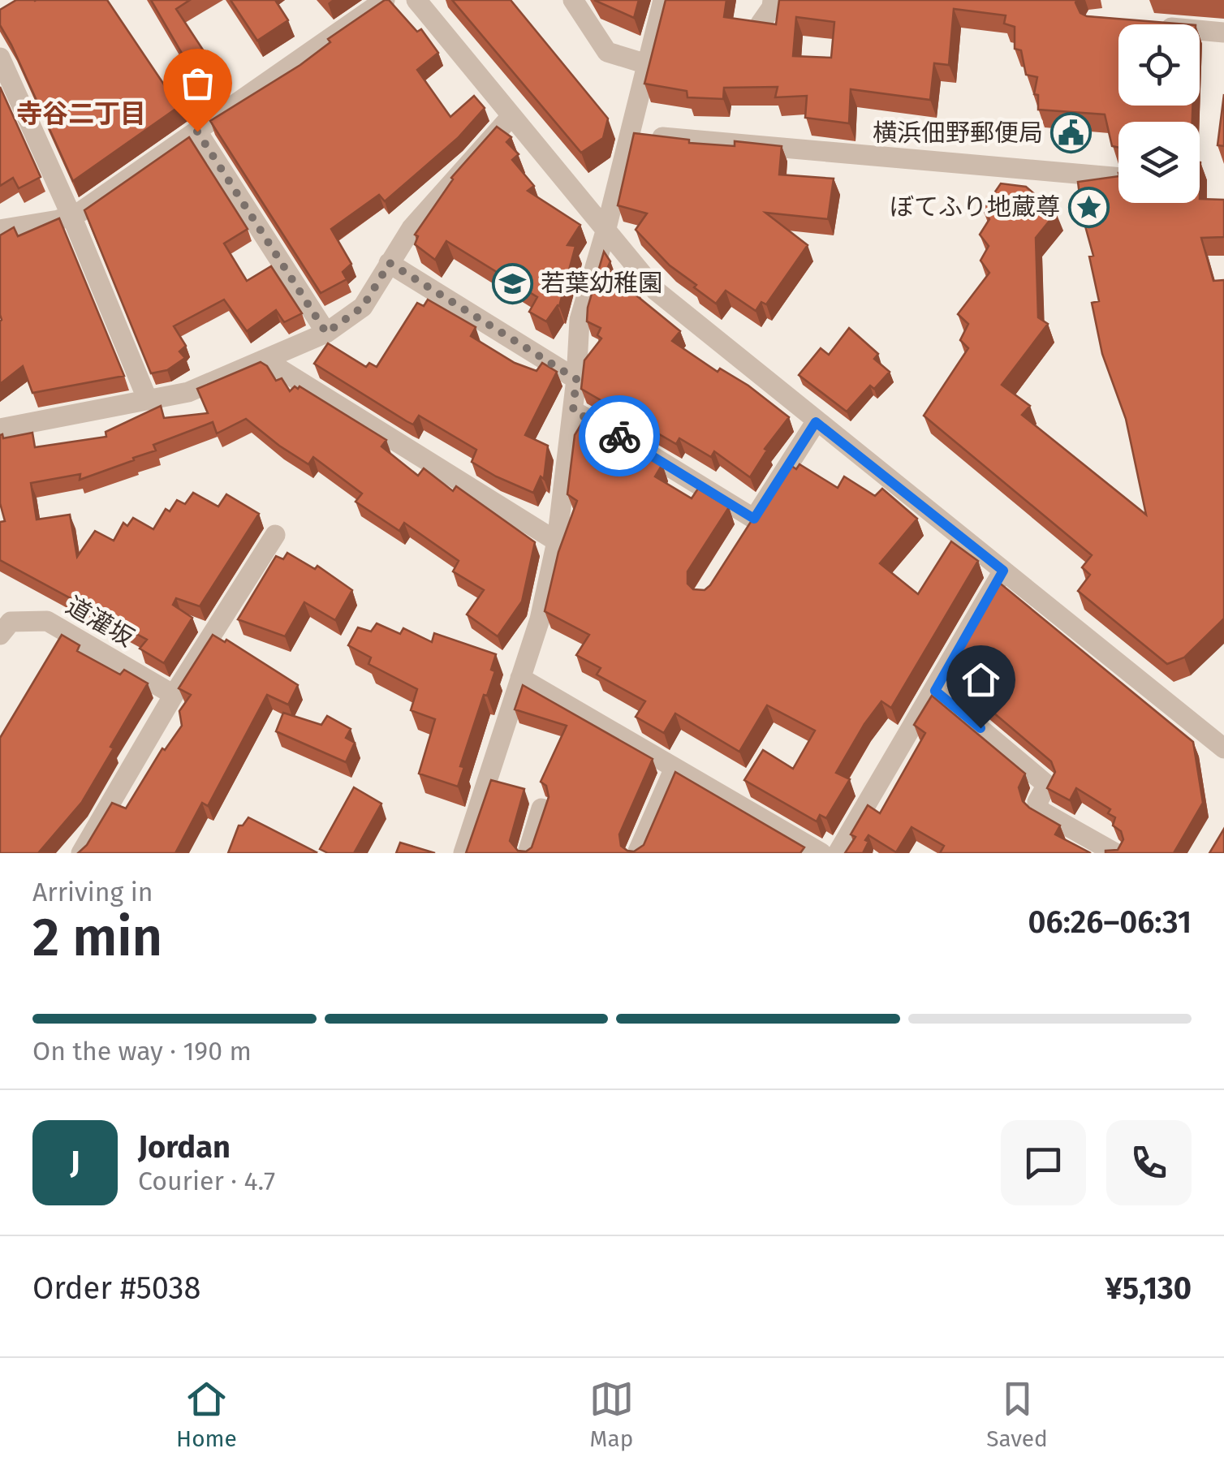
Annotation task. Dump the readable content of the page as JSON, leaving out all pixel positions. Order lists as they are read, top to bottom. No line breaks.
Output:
{"streets":{"street":["道灌坂"]},"districts":["寺谷二丁目"],"places":{"public building":["横浜佃野郵便局"],"place":["ぼてふり地蔵尊"],"school or university":["若葉幼稚園"]},"page":{"heading":["2 min","Arriving in","06:26–06:31"],"panel":["Jordan","Courier · 4.7","Order #5038","¥5,130"],"bar":"On the way · 190 m","round":"J","tabs":["Home","Map","Saved"]}}
